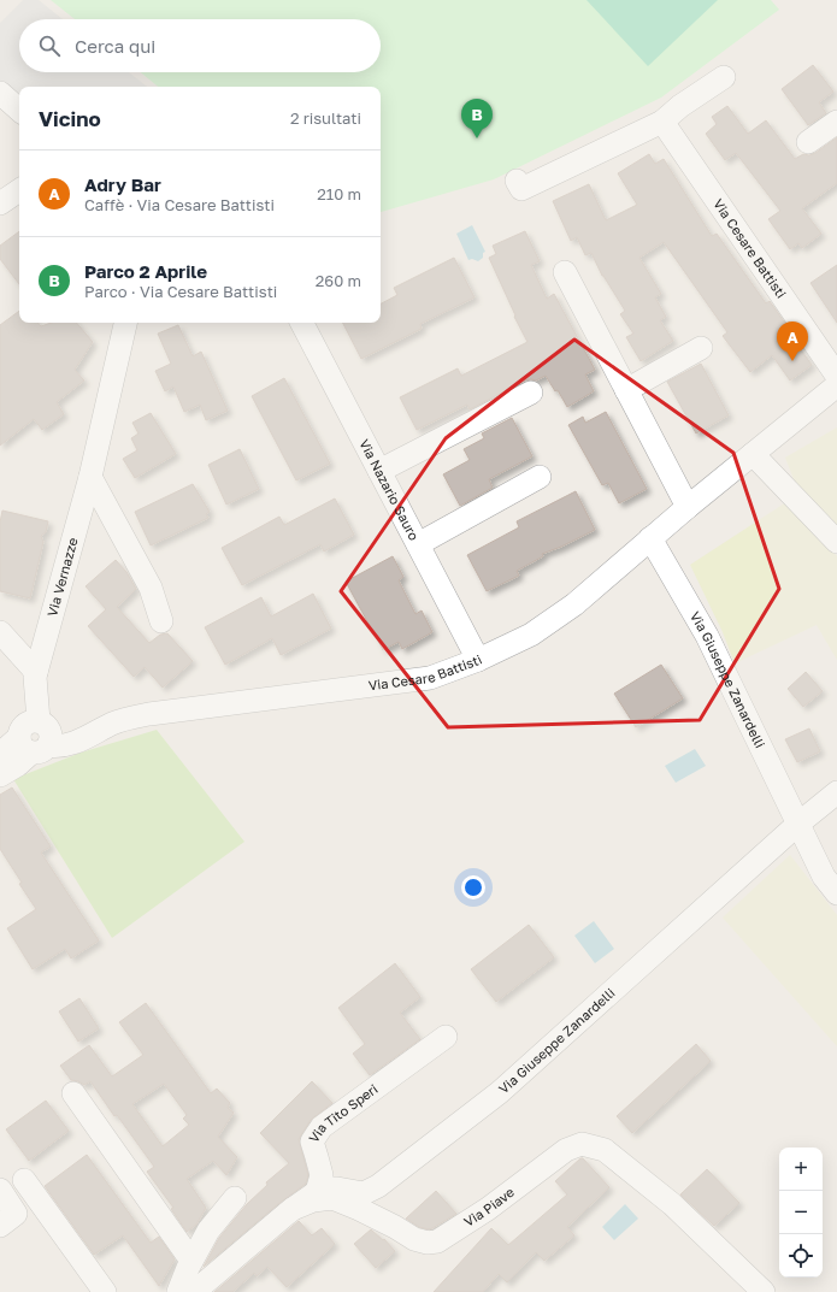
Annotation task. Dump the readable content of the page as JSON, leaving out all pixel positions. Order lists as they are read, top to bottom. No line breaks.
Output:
{"streets":{"street":["Via Cesare Battisti","Via Nazario Sauro","Via Vernazze","Via Giuseppe Zanardelli","Via Tito Speri","Via Piave"]},"crossings":[["Via Cesare Battisti","Via Nazario Sauro"],["Via Cesare Battisti","Via Vernazze"],["Via Cesare Battisti","Via Giuseppe Zanardelli"],["Via Giuseppe Zanardelli","Via Tito Speri"],["Via Giuseppe Zanardelli","Via Piave"]],"page":{"search":"Cerca qui","heading":["Vicino","2 risultati"],"pins":["B","A"],"list":[{"mark":"A","name":"Adry Bar","note":"Caffè · Via Cesare Battisti","value":"210 m"},{"mark":"B","name":"Parco 2 Aprile","note":"Parco · Via Cesare Battisti","value":"260 m"}],"map_buttons":["+","−"]}}
